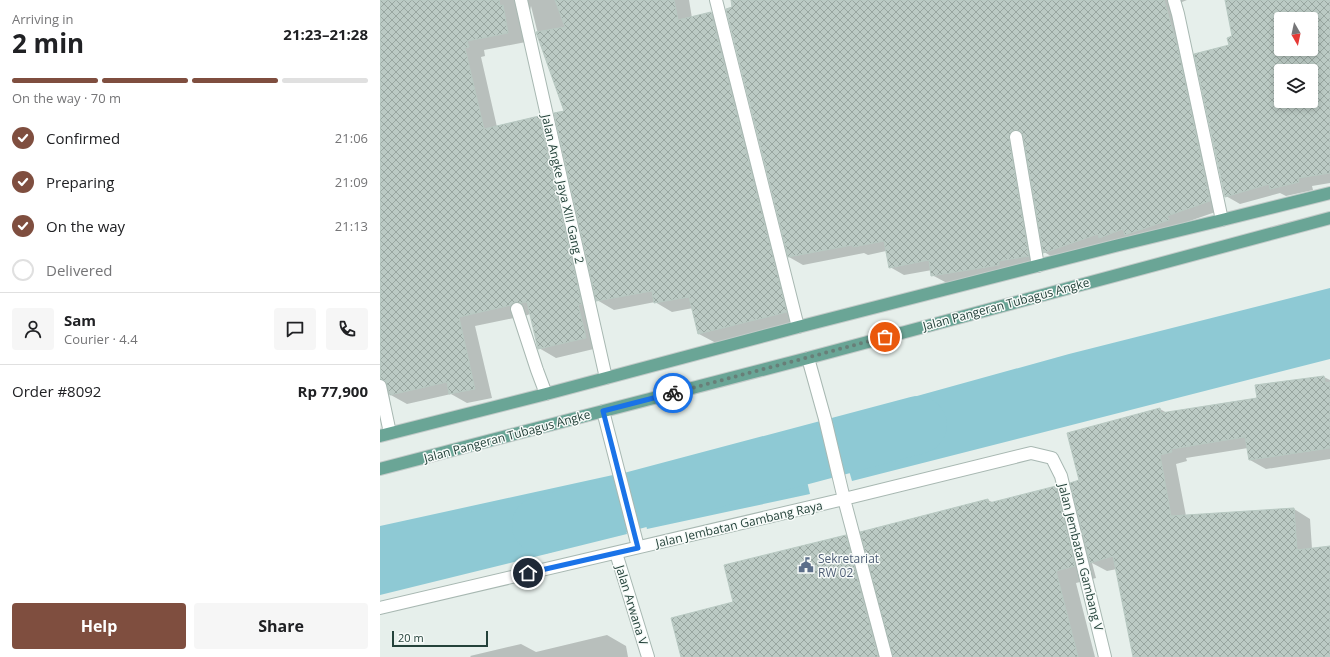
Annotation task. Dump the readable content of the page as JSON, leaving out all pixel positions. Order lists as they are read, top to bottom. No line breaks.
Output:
{"streets":{"main road":["Jalan Pangeran Tubagus Angke"],"street":["Jalan Angke Jaya XIII Gang 2","Jalan Jembatan Gambang Raya","Jalan Jembatan Gambang V","Jalan Arwana V"]},"crossings":[["Jalan Jembatan Gambang Raya","Jalan Jembatan Gambang V"],["Jalan Jembatan Gambang Raya","Jalan Arwana V"]],"places":{"public building":["Sekretariat RW 02"]},"scale_bar":"20 m","north":"bottom","page":{"heading":["2 min","Arriving in","21:23–21:28"],"panel":["Sam","Courier · 4.4","Order #8092","Rp 77,900"],"bar":"On the way · 70 m","list":[["Confirmed","21:06"],["Preparing","21:09"],["On the way","21:13"],"Delivered"],"buttons":["Help","Share"],"scale":"20 m"}}
